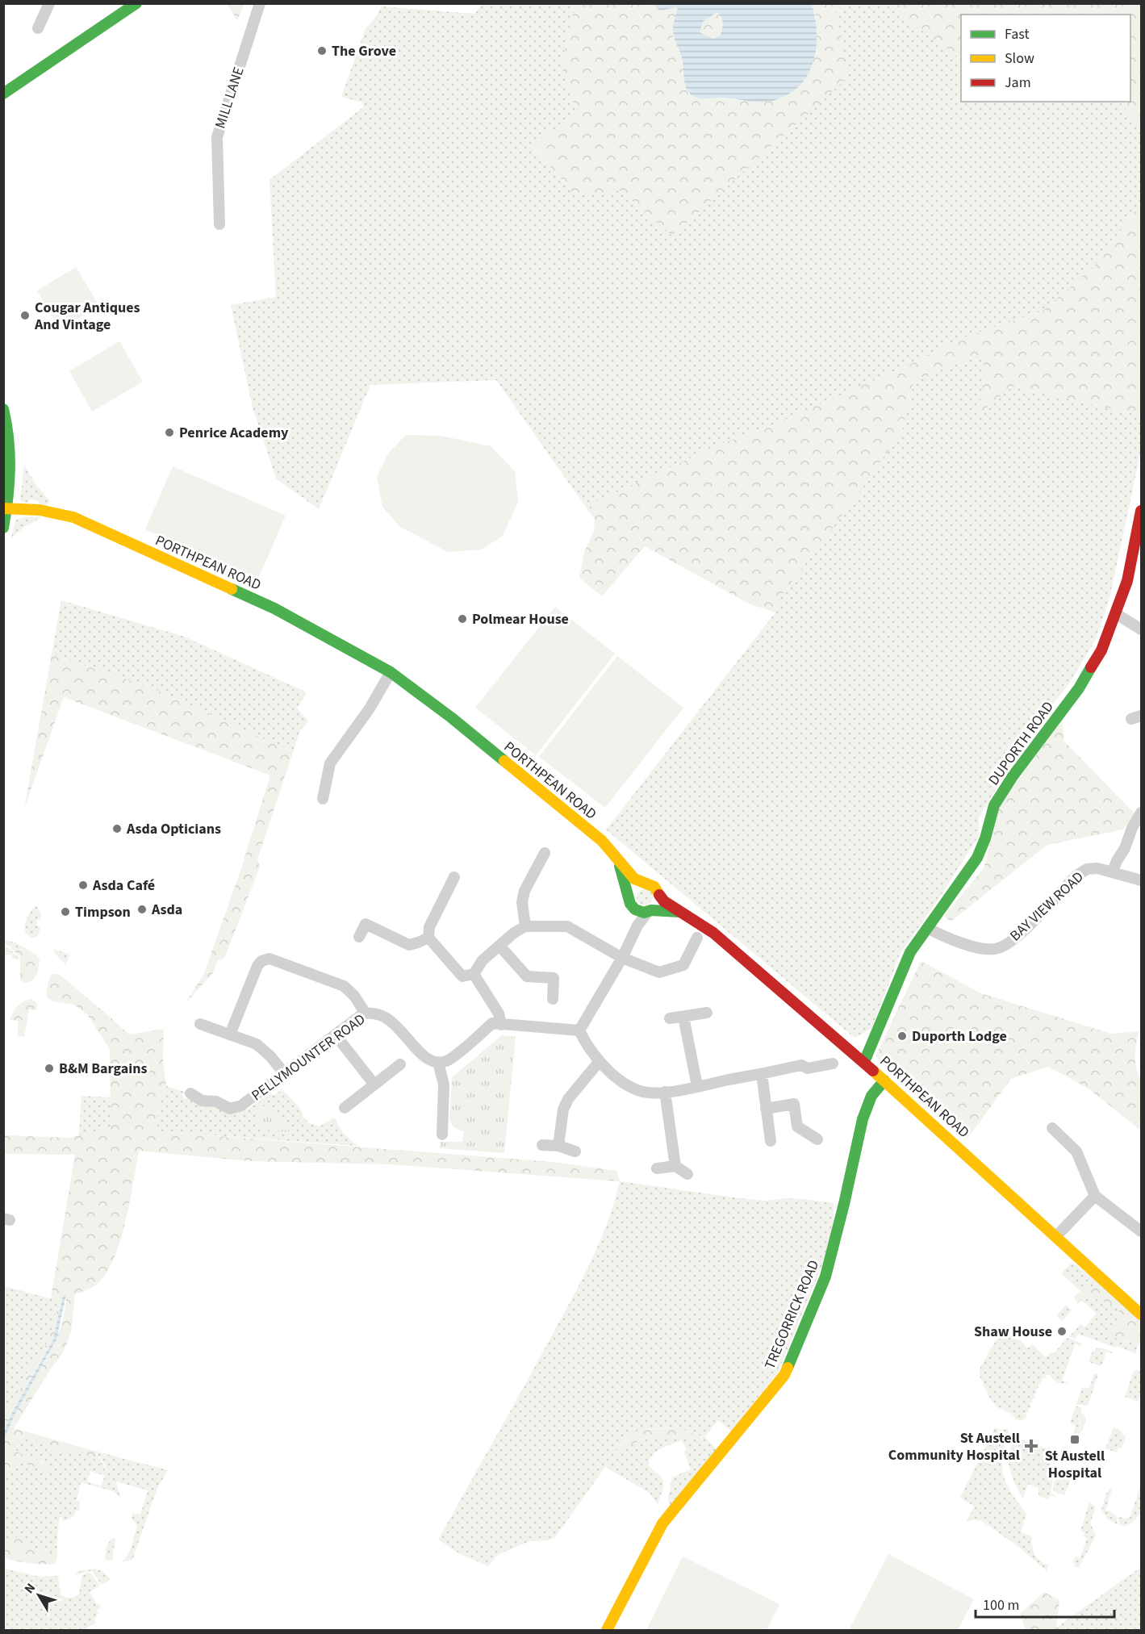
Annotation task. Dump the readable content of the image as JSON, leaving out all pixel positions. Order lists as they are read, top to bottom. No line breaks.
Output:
{"streets":{"main road":["PORTHPEAN ROAD","DUPORTH ROAD","TREGORRICK ROAD"],"street":["MILL LANE","BAY VIEW ROAD","PELLYMOUNTER ROAD"]},"crossings":[["PORTHPEAN ROAD","DUPORTH ROAD"],["PORTHPEAN ROAD","TREGORRICK ROAD"],["DUPORTH ROAD","BAY VIEW ROAD"]],"places":{"other":["The Grove","Cougar Antiques And Vintage","Penrice Academy","Polmear House","Asda Opticians","Asda Café","Asda","Timpson","Duporth Lodge","B&M Bargains","Shaw House"],"transit":["St Austell Hospital"],"health":["St Austell Community Hospital"]},"legend":["Fast","Slow","Jam"],"scale_bar":"100 m","north":"top left"}
